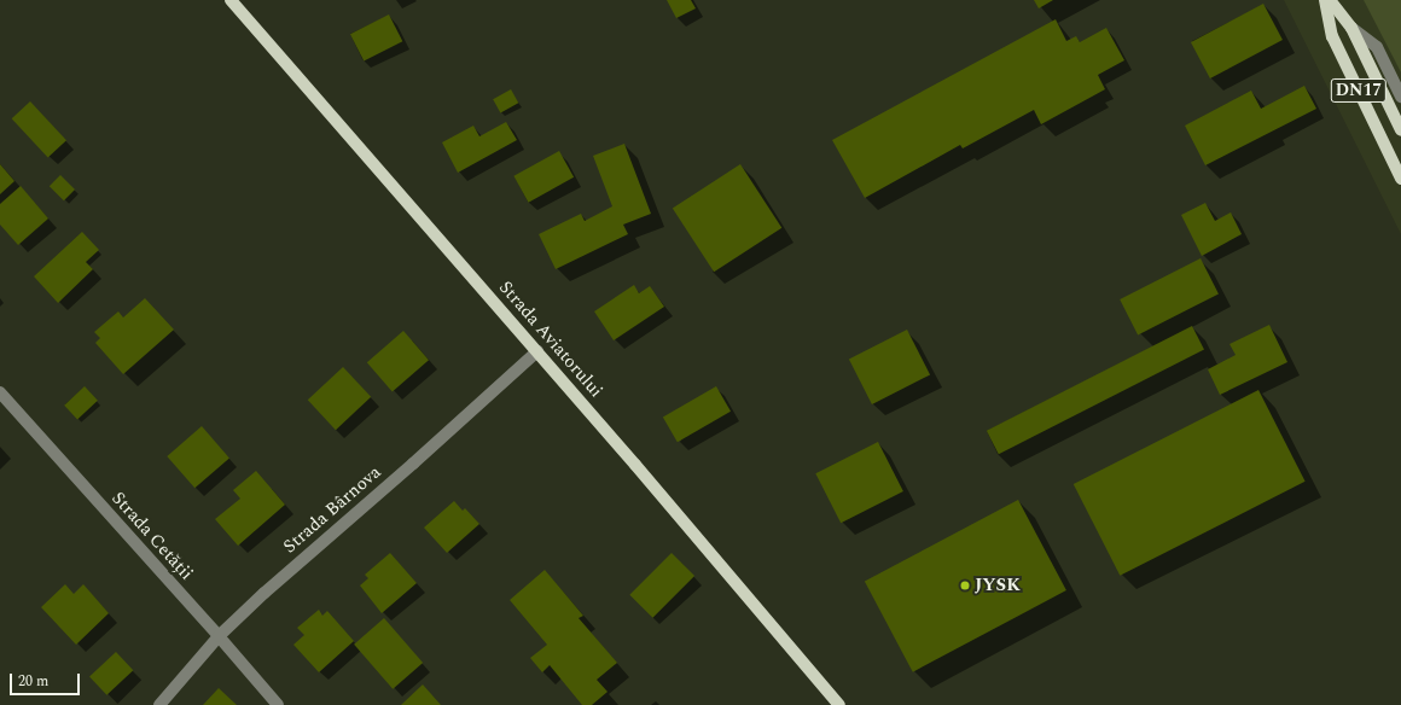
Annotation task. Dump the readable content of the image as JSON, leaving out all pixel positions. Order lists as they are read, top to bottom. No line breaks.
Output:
{"streets":{"main road":["DN17","Strada Aviatorului"],"street":["Strada Bârnova","Strada Cetății"]},"crossings":[["Strada Aviatorului","Strada Bârnova"],["Strada Bârnova","Strada Cetății"]],"places":["JYSK"],"scale_bar":"20 m"}
